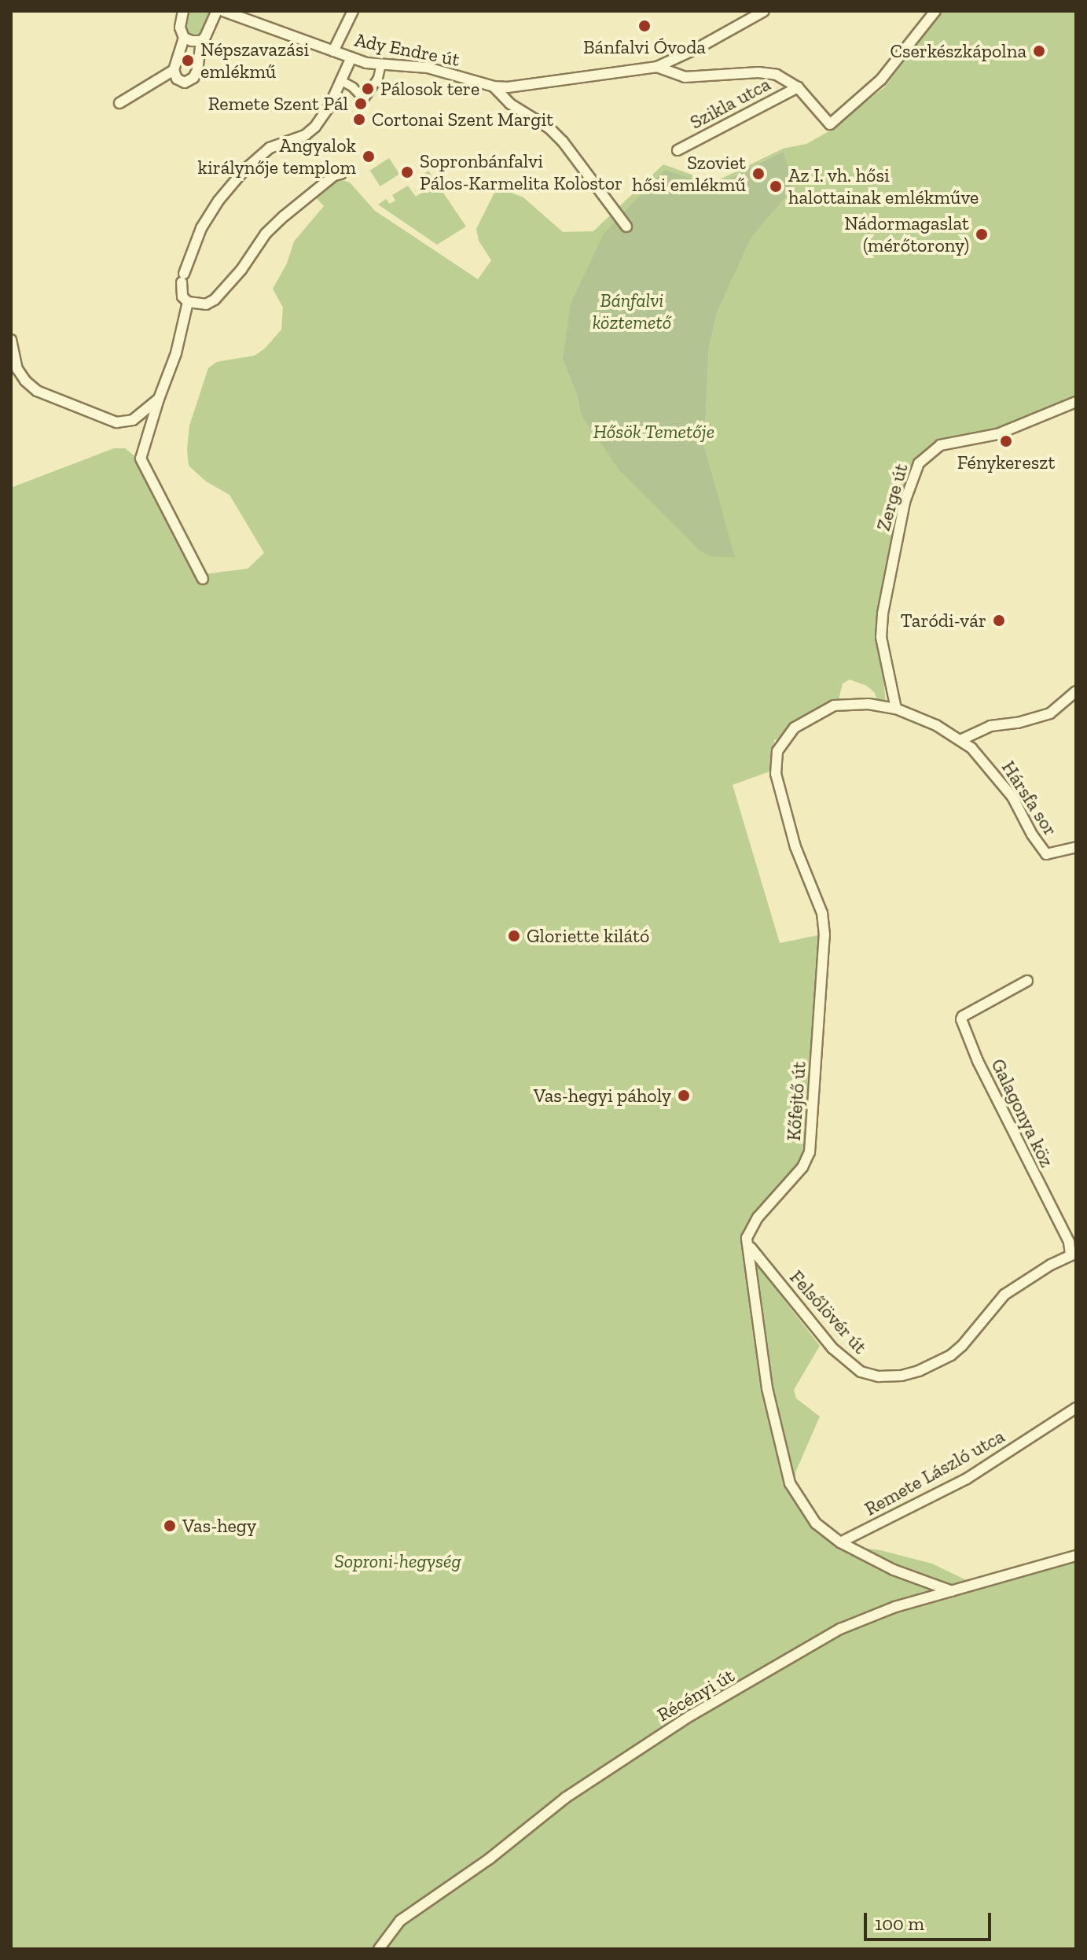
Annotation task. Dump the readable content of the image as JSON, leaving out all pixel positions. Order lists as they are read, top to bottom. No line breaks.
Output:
{"streets":{"street":["Ady Endre út","Szikla utca","Zerge út","Hársfa sor","Kőfejtő út","Galagonya köz","Felsőlövér út","Remete László utca","Récényi út"]},"crossings":[["Ady Endre út","Szikla utca"],["Zerge út","Hársfa sor"],["Hársfa sor","Kőfejtő út"],["Kőfejtő út","Felsőlövér út"],["Kőfejtő út","Remete László utca"],["Kőfejtő út","Récényi út"],["Galagonya köz","Felsőlövér út"]],"parks":["Bánfalvi köztemető","Hősök Temetője","Soproni-hegység"],"places":["Bánfalvi Óvoda","Cserkészkápolna","Népszavazási emlékmű","Pálosok tere","Remete Szent Pál","Cortonai Szent Margit","Angyalok királynője templom","Sopronbánfalvi Pálos-Karmelita Kolostor","Szoviet hősi emlékmű","Az I. vh. hősi halottainak emlékműve","Nádormagaslat (mérőtorony)","Fénykereszt","Taródi-vár","Gloriette kilátó","Vas-hegyi páholy","Vas-hegy"],"scale_bar":"100 m"}
